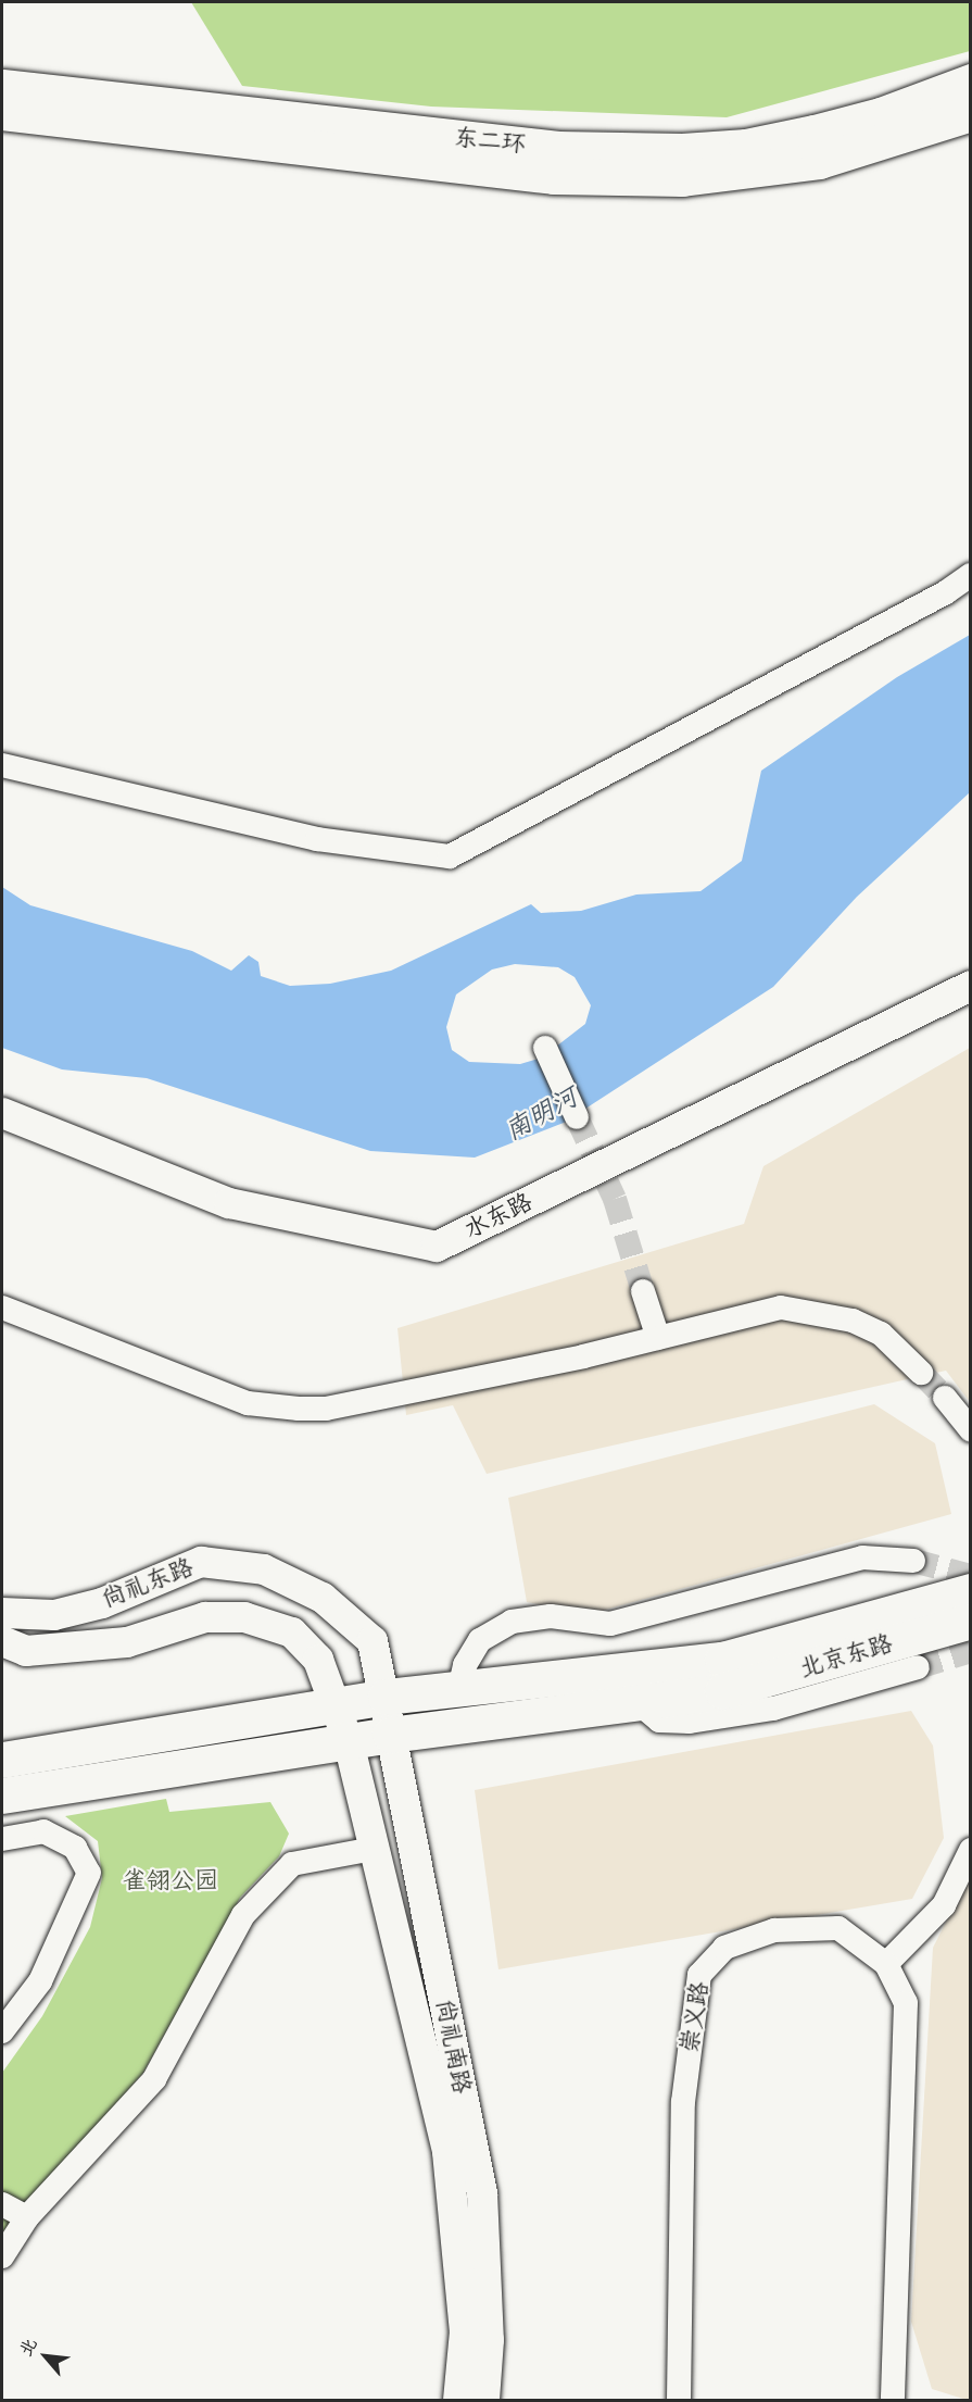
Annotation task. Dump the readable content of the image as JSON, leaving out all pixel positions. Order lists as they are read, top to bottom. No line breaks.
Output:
{"streets":{"highway":["东二环","北京东路"],"main road":["水东路","尚礼东路","尚礼南路"],"street":["崇义路"]},"crossings":[["尚礼东路","尚礼南路"]],"water":["南明河"],"parks":["雀翎公园"],"north":"top left"}
